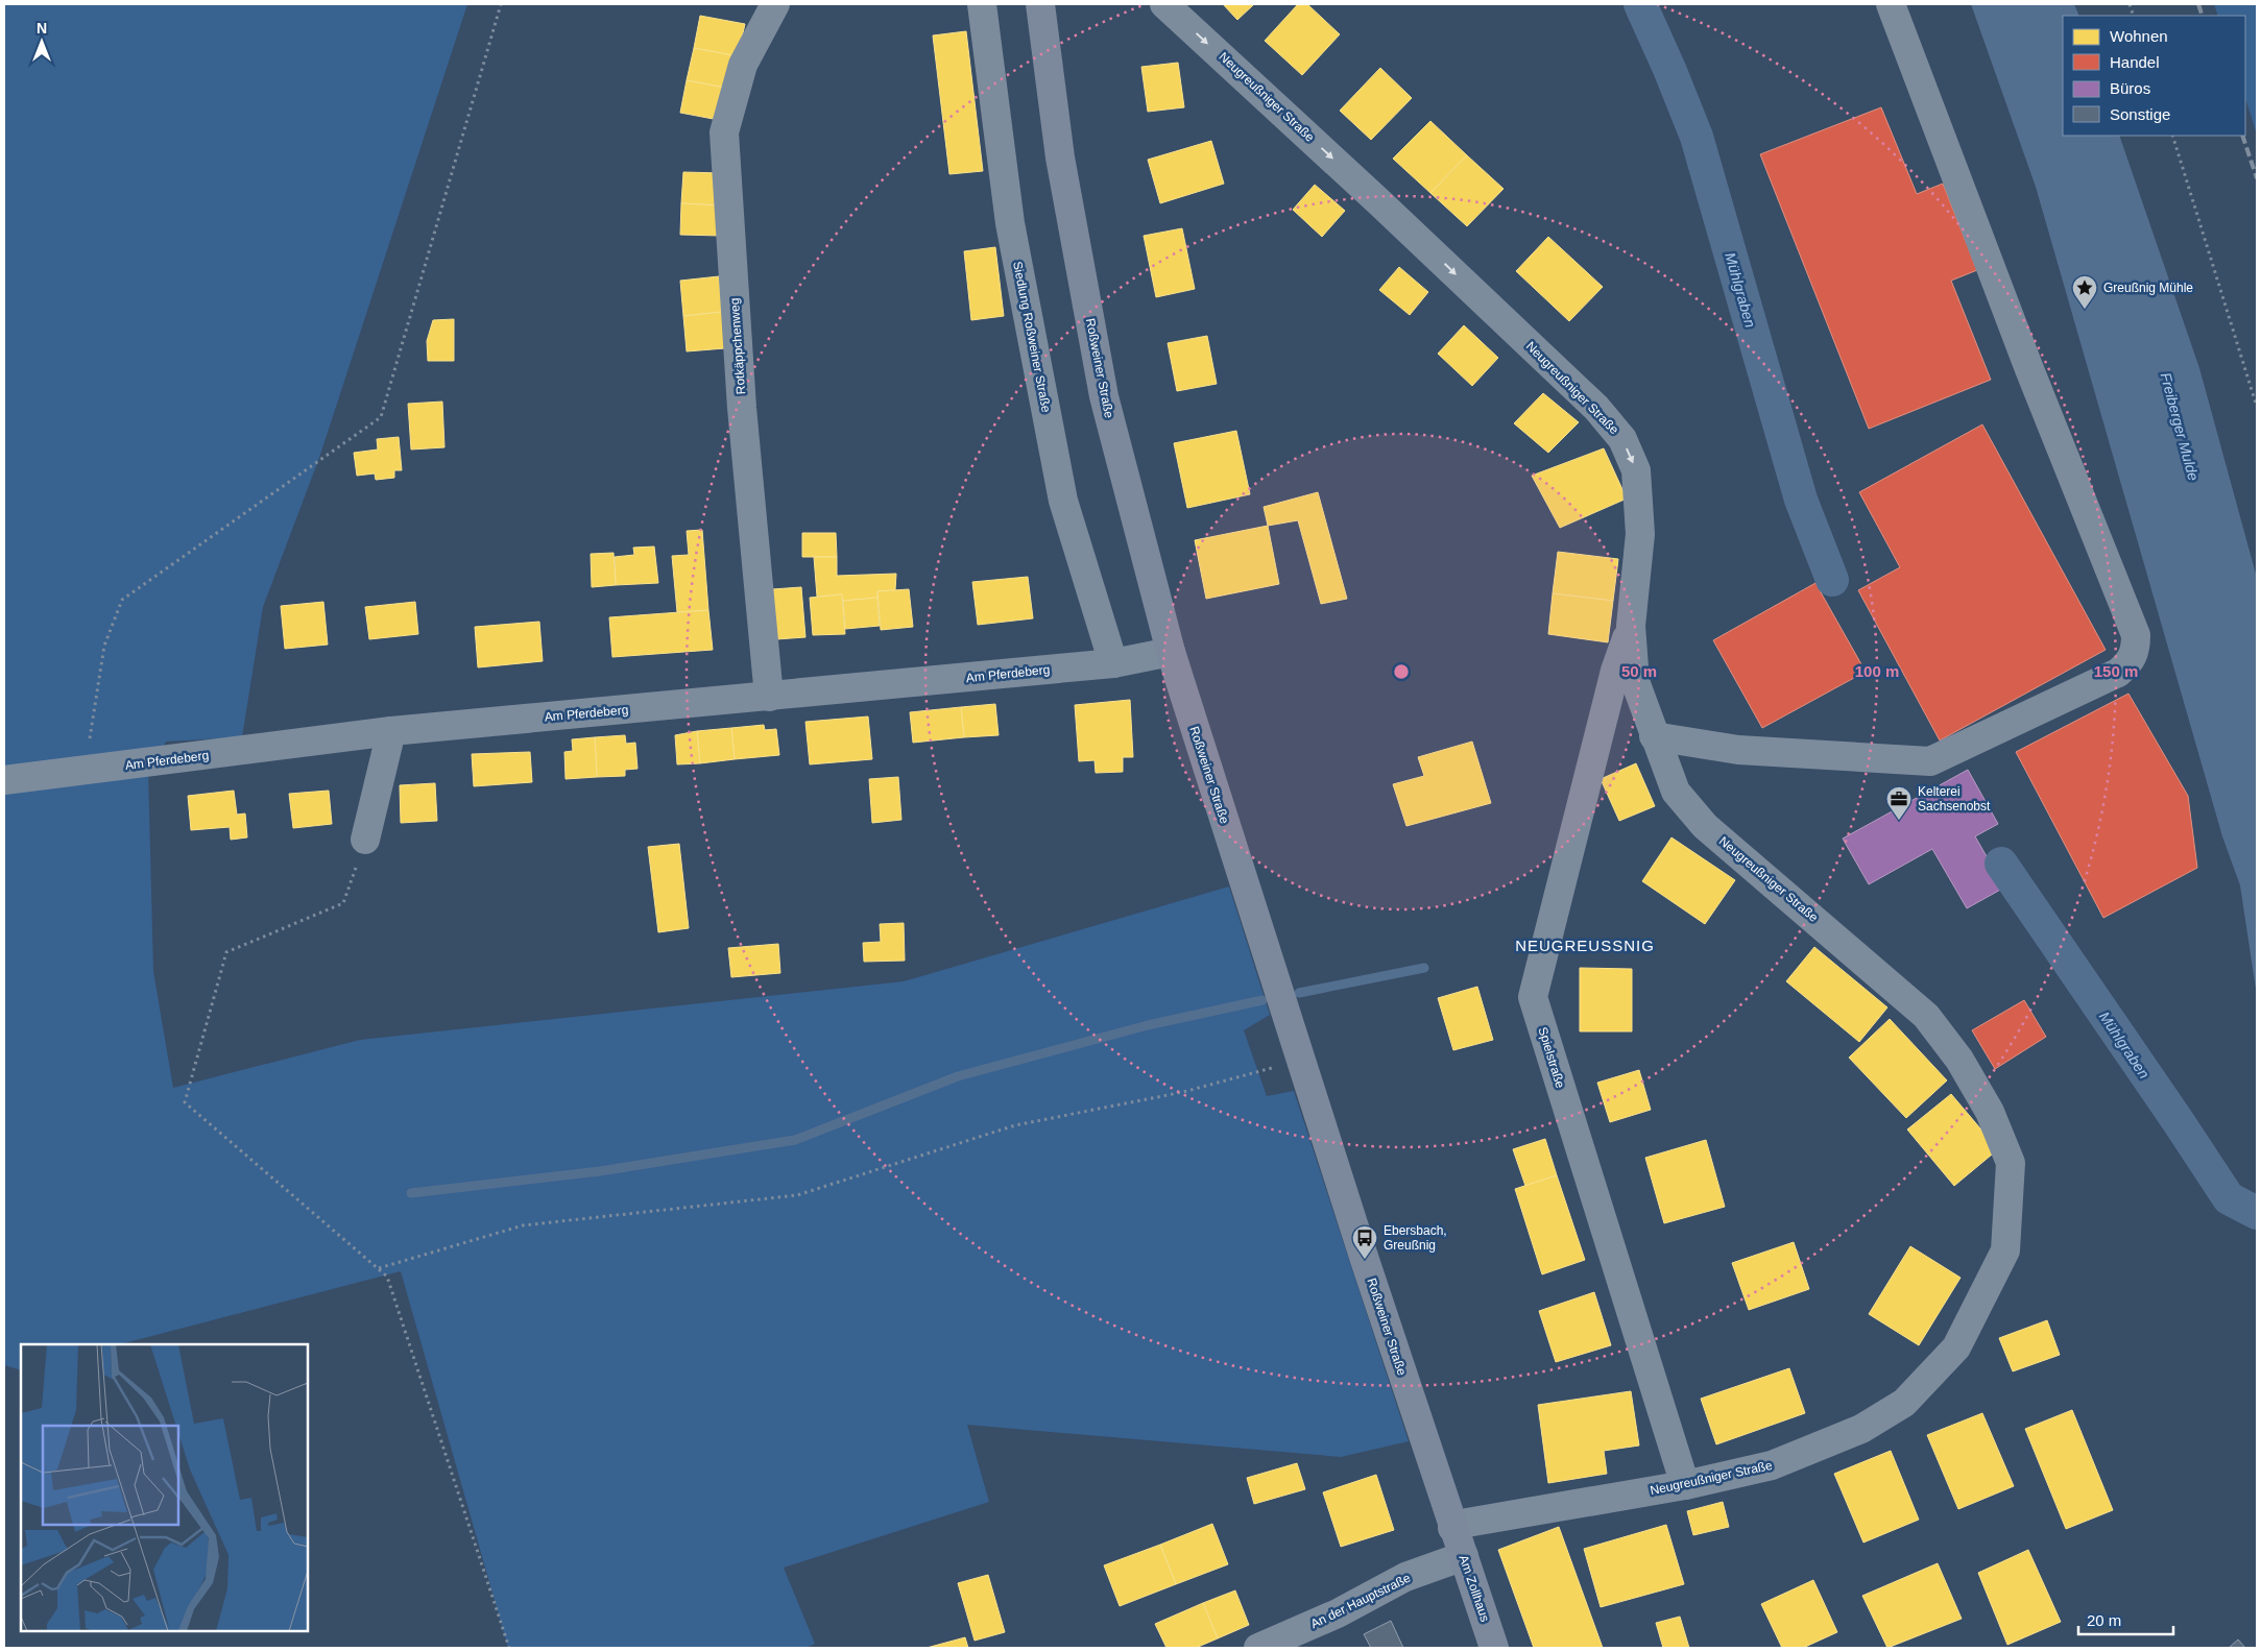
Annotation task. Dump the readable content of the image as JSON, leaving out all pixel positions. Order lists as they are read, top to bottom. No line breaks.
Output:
{"streets":{"main road":["Roßweiner Straße","Am Zollhaus"],"street":["Neugreußniger Straße","Siedlung Roßweiner Straße","Rotkäppchenweg","Am Pferdeberg","Spielstraße","An der Hauptstraße"]},"crossings":[["Neugreußniger Straße","Roßweiner Straße"],["Neugreußniger Straße","Spielstraße"],["Neugreußniger Straße","Am Zollhaus"],["Siedlung Roßweiner Straße","Am Pferdeberg"],["Rotkäppchenweg","Am Pferdeberg"],["Roßweiner Straße","Am Pferdeberg"],["Roßweiner Straße","Am Zollhaus"],["Am Zollhaus","An der Hauptstraße"]],"districts":["NEUGREUSSNIG"],"water":["Mühlgraben","Freiberger Mulde"],"places":{"place":["Greußnig Mühle"],"office":["Kelterei Sachsenobst"],"bus stop":["Ebersbach, Greußnig"]},"legend":["Wohnen","Handel","Büros","Sonstige"],"scale_bar":"20 m","north":"top","rings":["50 m","100 m","150 m"]}
